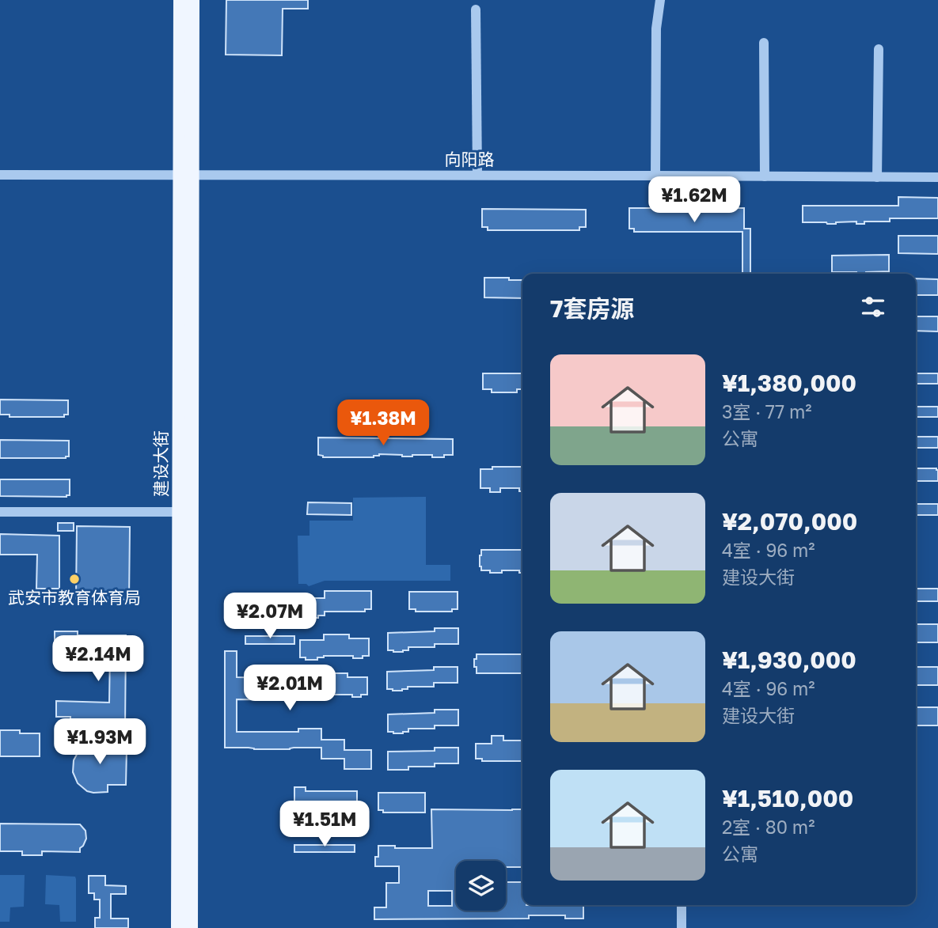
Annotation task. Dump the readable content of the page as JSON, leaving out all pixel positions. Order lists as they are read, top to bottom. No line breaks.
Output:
{"streets":{"main road":["建设大街"],"street":["向阳路"]},"crossings":[["向阳路","建设大街"]],"places":["武安市教育体育局"],"page":{"price":["¥1.62M","¥1.38M","¥2.07M","¥2.14M","¥2.01M","¥1.93M","¥1.51M"],"heading":"7套房源","list":[{"name":"¥1,380,000","note":"3室 · 77 m² · 公寓"},{"name":"¥2,070,000","note":"4室 · 96 m² · 建设大街"},{"name":"¥1,930,000","note":"4室 · 96 m² · 建设大街"},{"name":"¥1,510,000","note":"2室 · 80 m² · 公寓"}]}}
